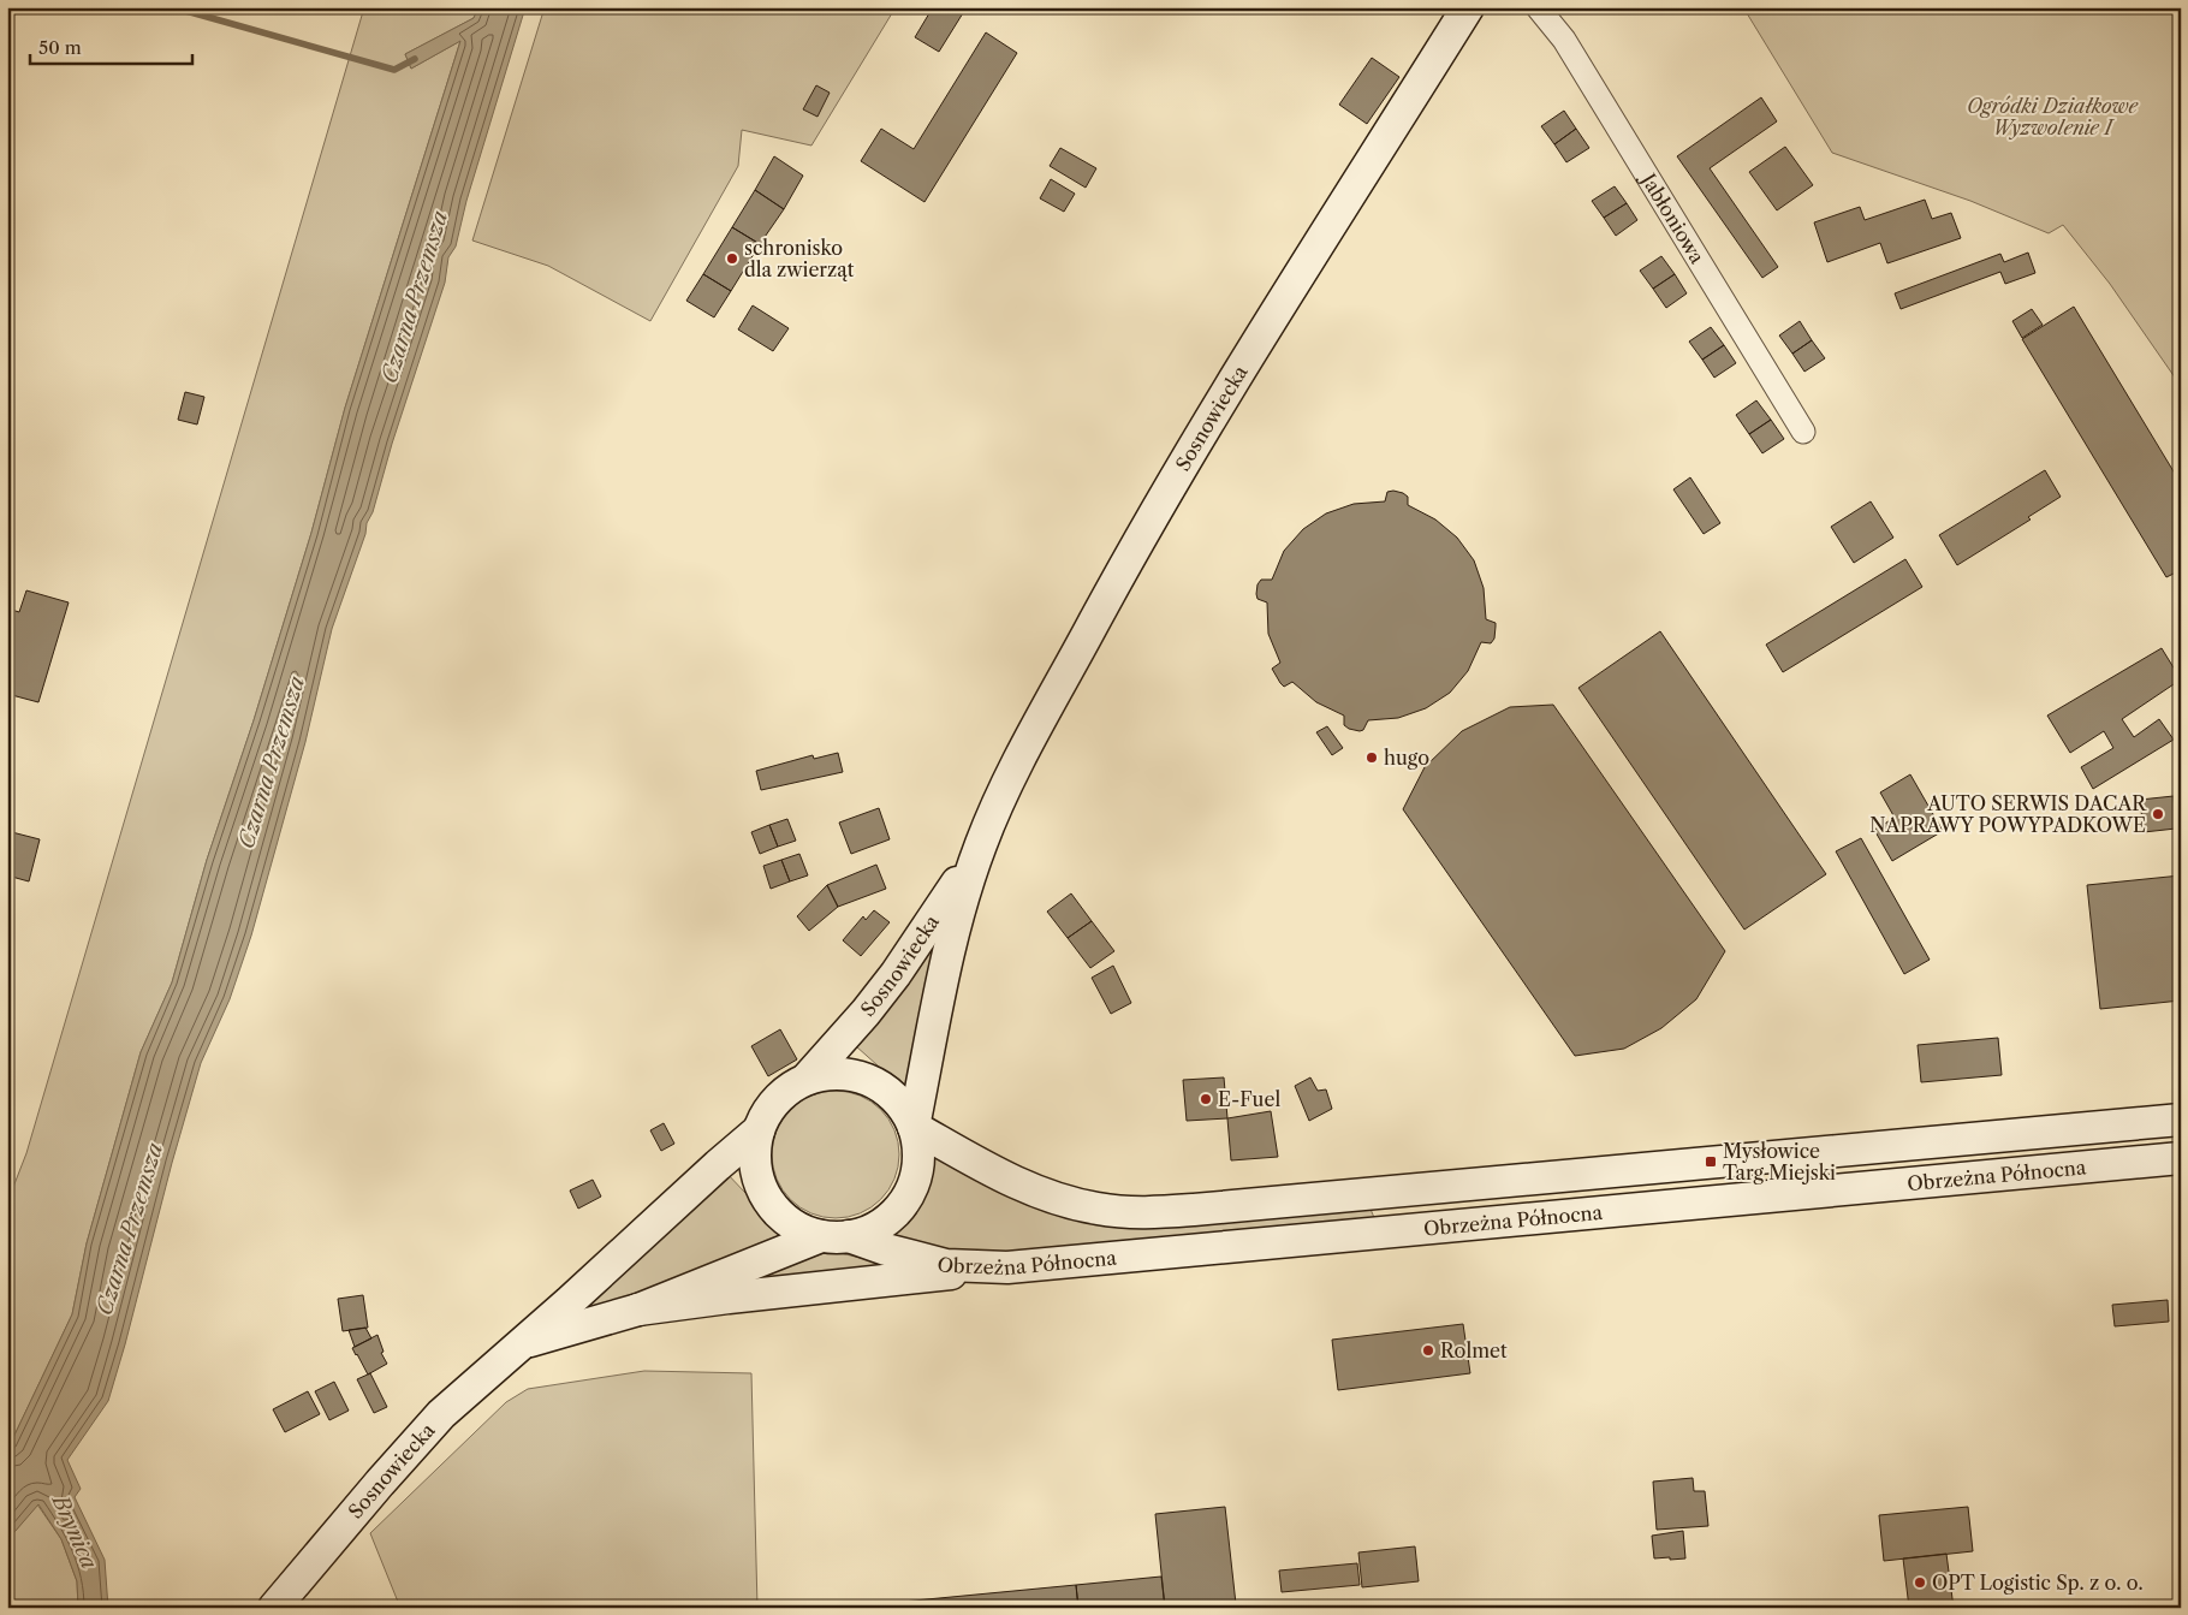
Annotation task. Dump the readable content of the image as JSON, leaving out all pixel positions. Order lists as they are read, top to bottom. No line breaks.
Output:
{"streets":{"street":["Jabłoniowa","Sosnowiecka","Obrzeżna Północna"]},"crossings":[["Sosnowiecka","Obrzeżna Północna"]],"water":["Czarna Przemsza","Brynica"],"parks":["Ogródki Działkowe Wyzwolenie I"],"places":{"other":["schronisko dla zwierząt","hugo","AUTO SERWIS DACAR NAPRAWY POWYPADKOWE","E-Fuel","Rolmet","OPT Logistic Sp. z o. o."],"transit":["Mysłowice Targ Miejski"]},"scale_bar":"50 m"}
